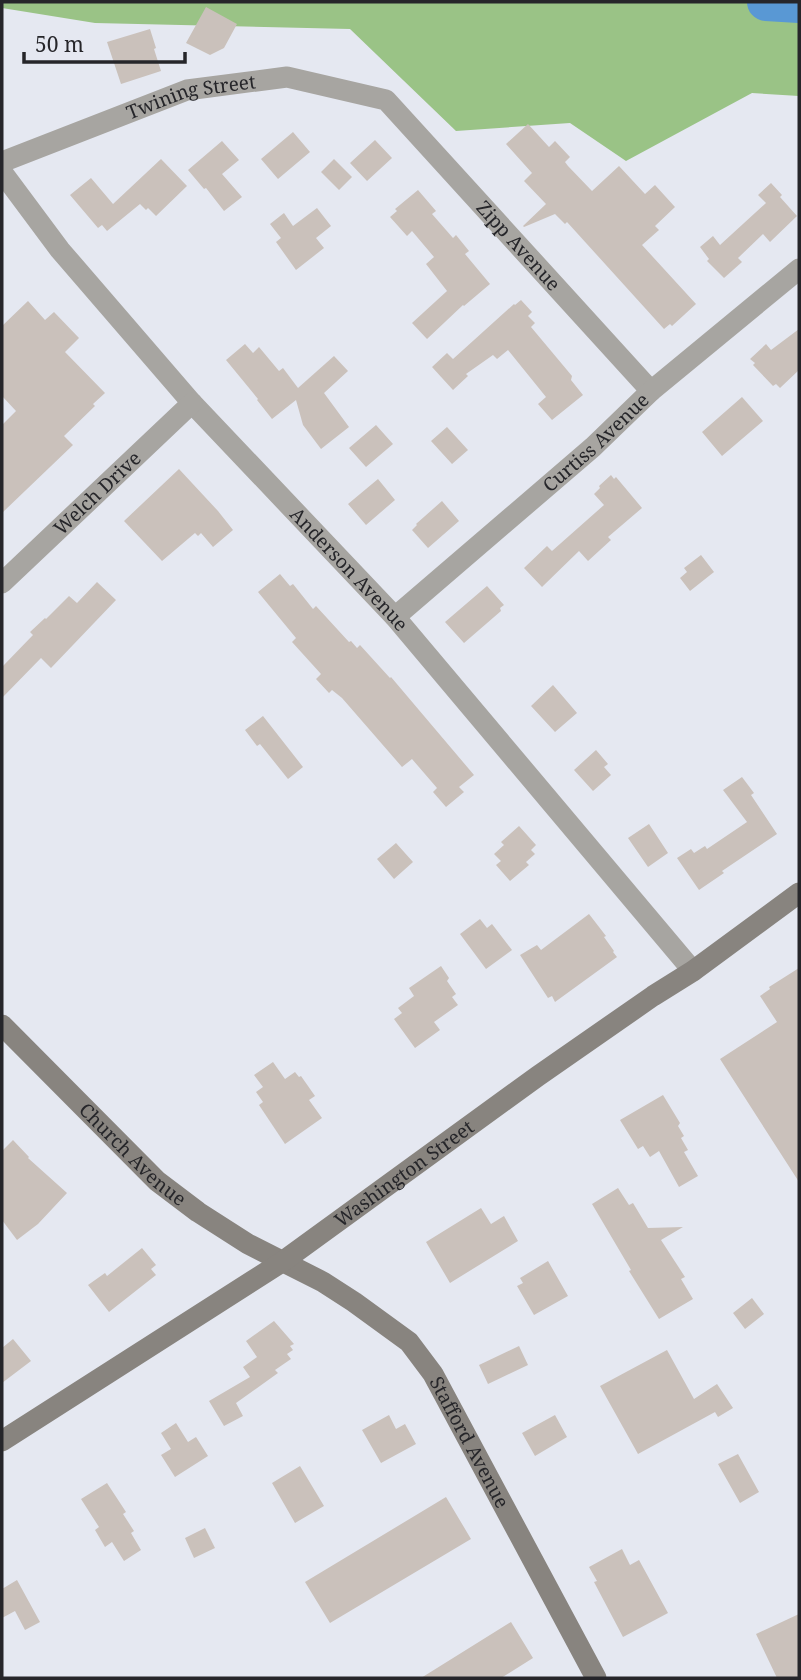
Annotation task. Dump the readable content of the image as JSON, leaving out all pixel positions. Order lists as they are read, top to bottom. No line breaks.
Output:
{"streets":{"main road":["Church Avenue","Washington Street","Stafford Avenue"],"street":["Twining Street","Zipp Avenue","Curtiss Avenue","Welch Drive","Anderson Avenue"]},"crossings":[["Twining Street","Zipp Avenue"],["Zipp Avenue","Curtiss Avenue"],["Curtiss Avenue","Anderson Avenue"],["Welch Drive","Anderson Avenue"],["Anderson Avenue","Washington Street"],["Church Avenue","Washington Street"],["Church Avenue","Stafford Avenue"],["Washington Street","Stafford Avenue"]],"scale_bar":"50 m"}
